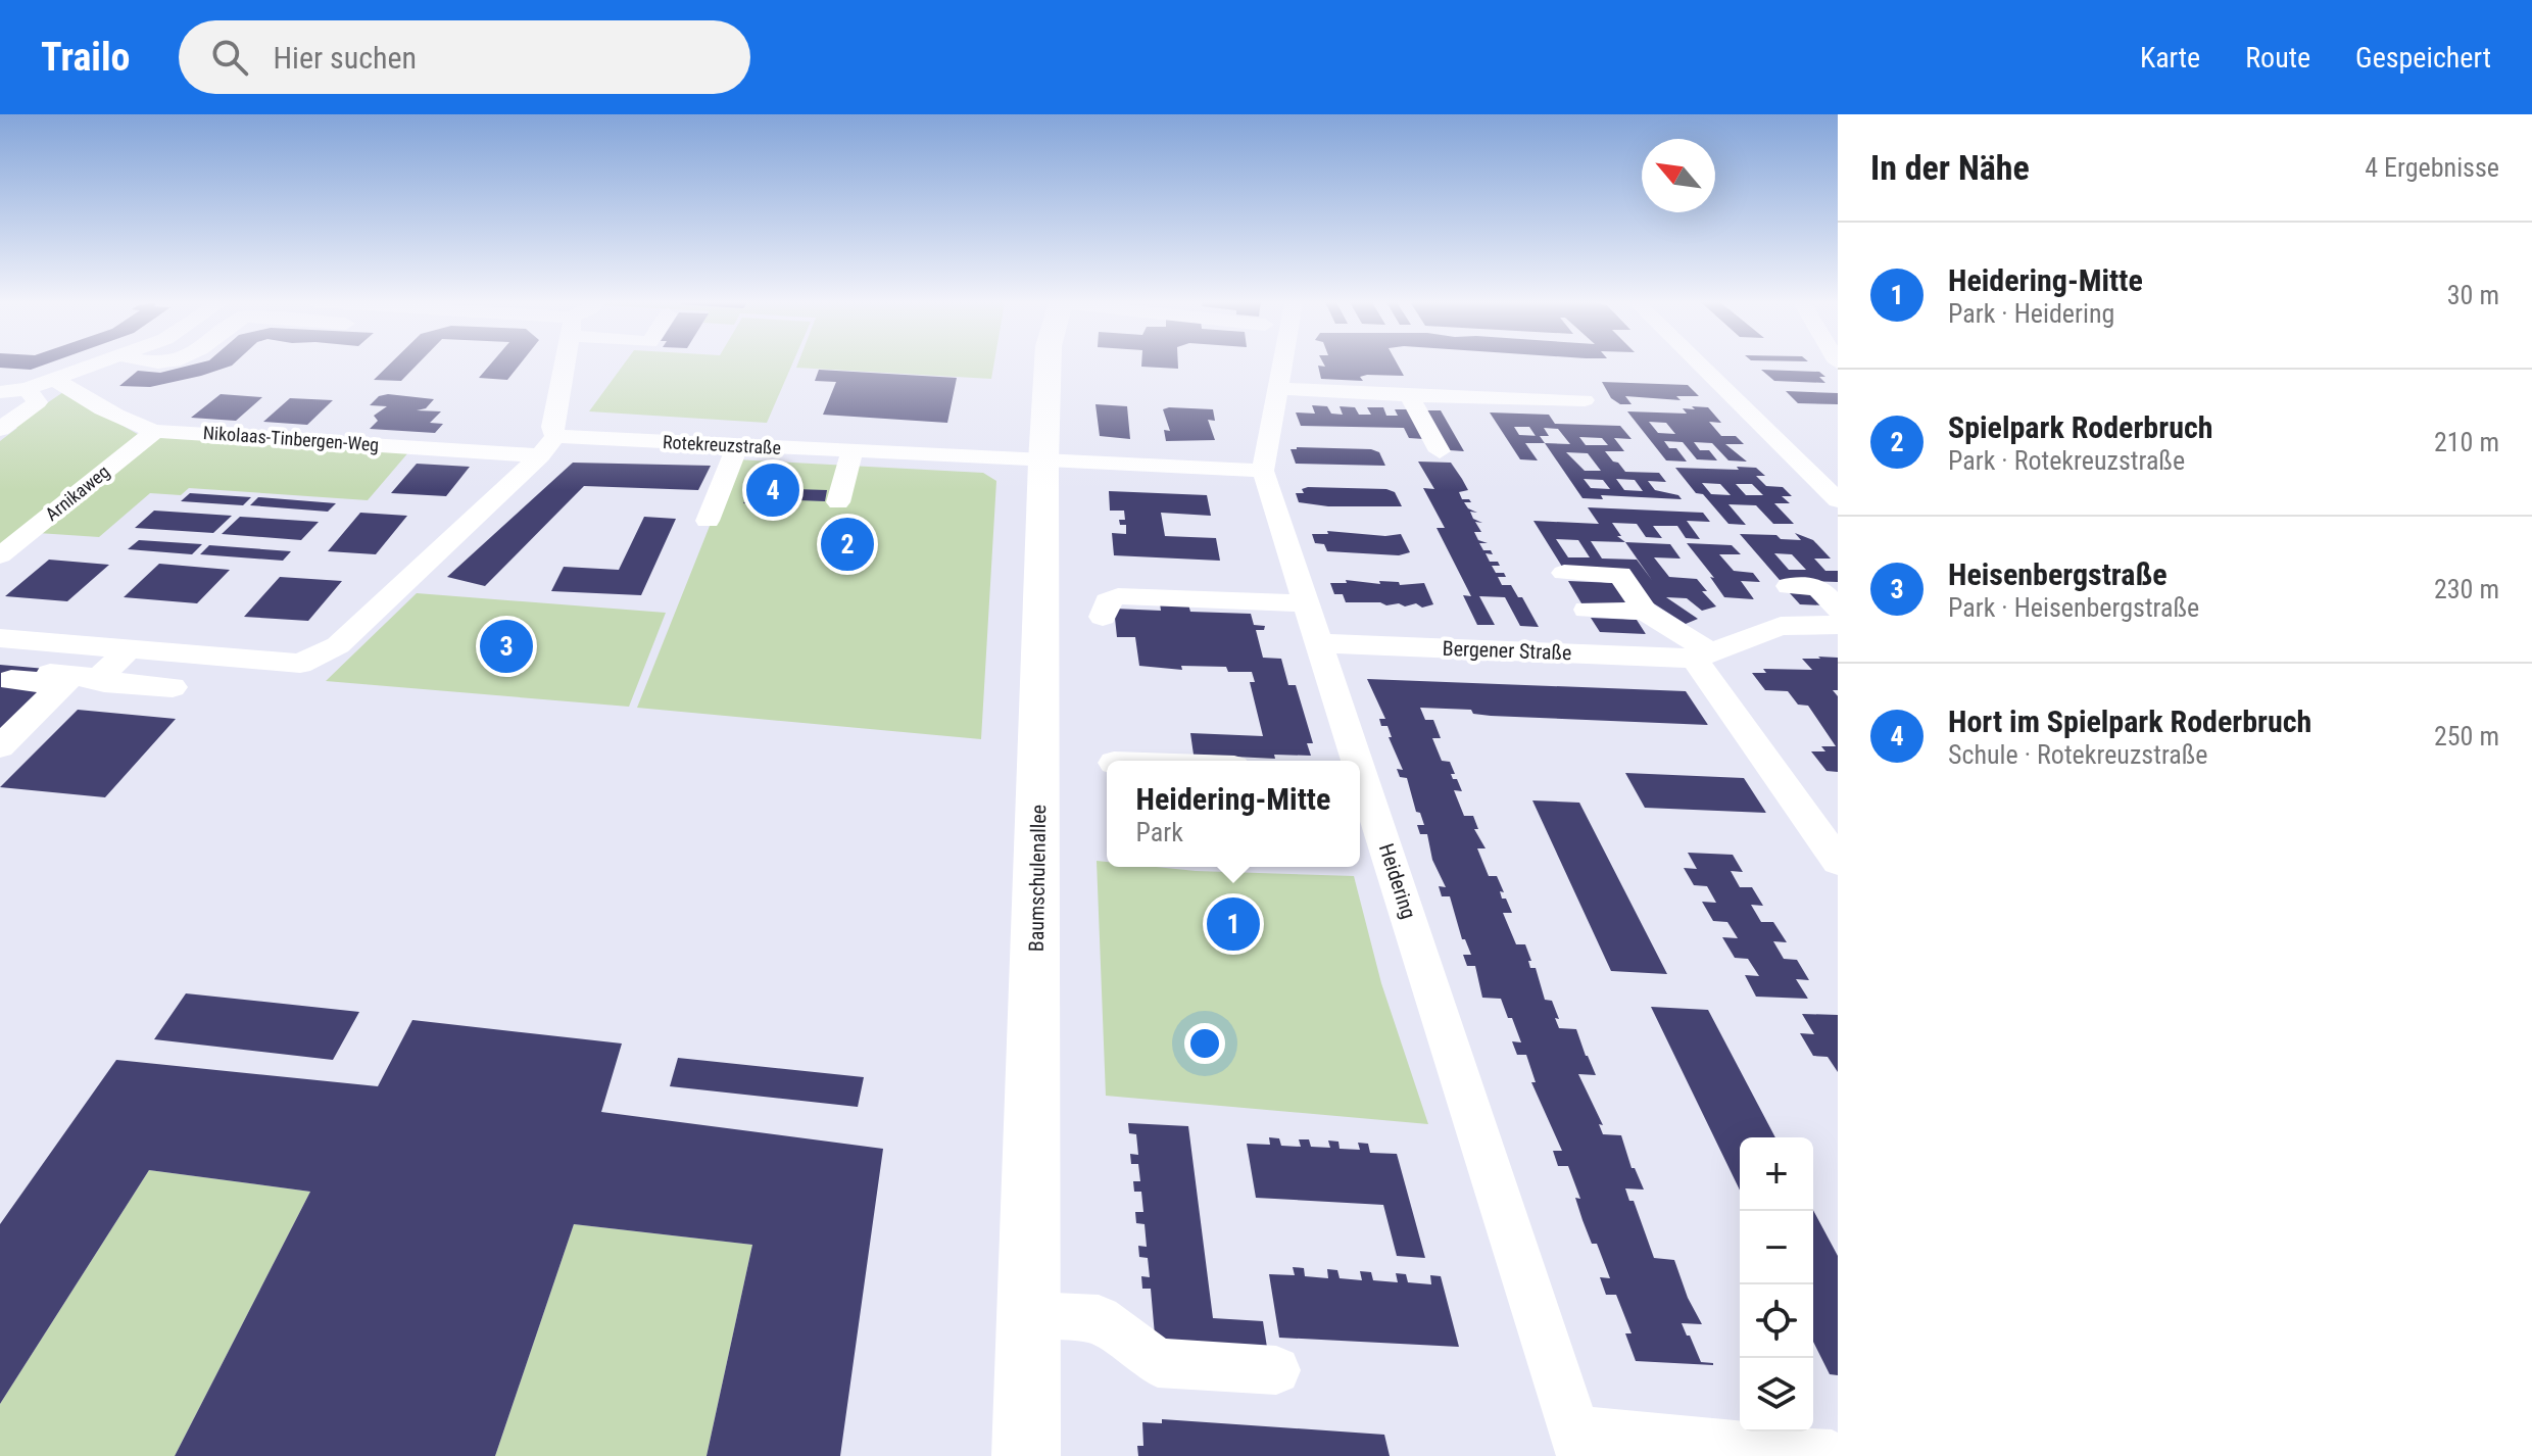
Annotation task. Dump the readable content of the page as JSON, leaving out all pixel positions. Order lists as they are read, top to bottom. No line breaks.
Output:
{"streets":{"main road":["Baumschulenallee"],"street":["Nikolaas-Tinbergen-Weg","Rotekreuzstraße","Arnikaweg","Bergener Straße","Heidering"]},"crossings":[["Nikolaas-Tinbergen-Weg","Rotekreuzstraße"],["Nikolaas-Tinbergen-Weg","Arnikaweg"],["Rotekreuzstraße","Baumschulenallee"],["Rotekreuzstraße","Heidering"],["Bergener Straße","Heidering"]],"north":"top left","page":{"header":"Trailo","search":"Hier suchen","nav":["Karte","Route","Gespeichert"],"heading":["In der Nähe","4 Ergebnisse"],"list":[{"mark":"1","name":"Heidering-Mitte","note":"Park · Heidering","value":"30 m"},{"mark":"2","name":"Spielpark Roderbruch","note":"Park · Rotekreuzstraße","value":"210 m"},{"mark":"3","name":"Heisenbergstraße","note":"Park · Heisenbergstraße","value":"230 m"},{"mark":"4","name":"Hort im Spielpark Roderbruch","note":"Schule · Rotekreuzstraße","value":"250 m"}],"pins":["4","2","3","1"],"popup":["Heidering-Mitte","Park"],"map_buttons":["+","−"]}}
